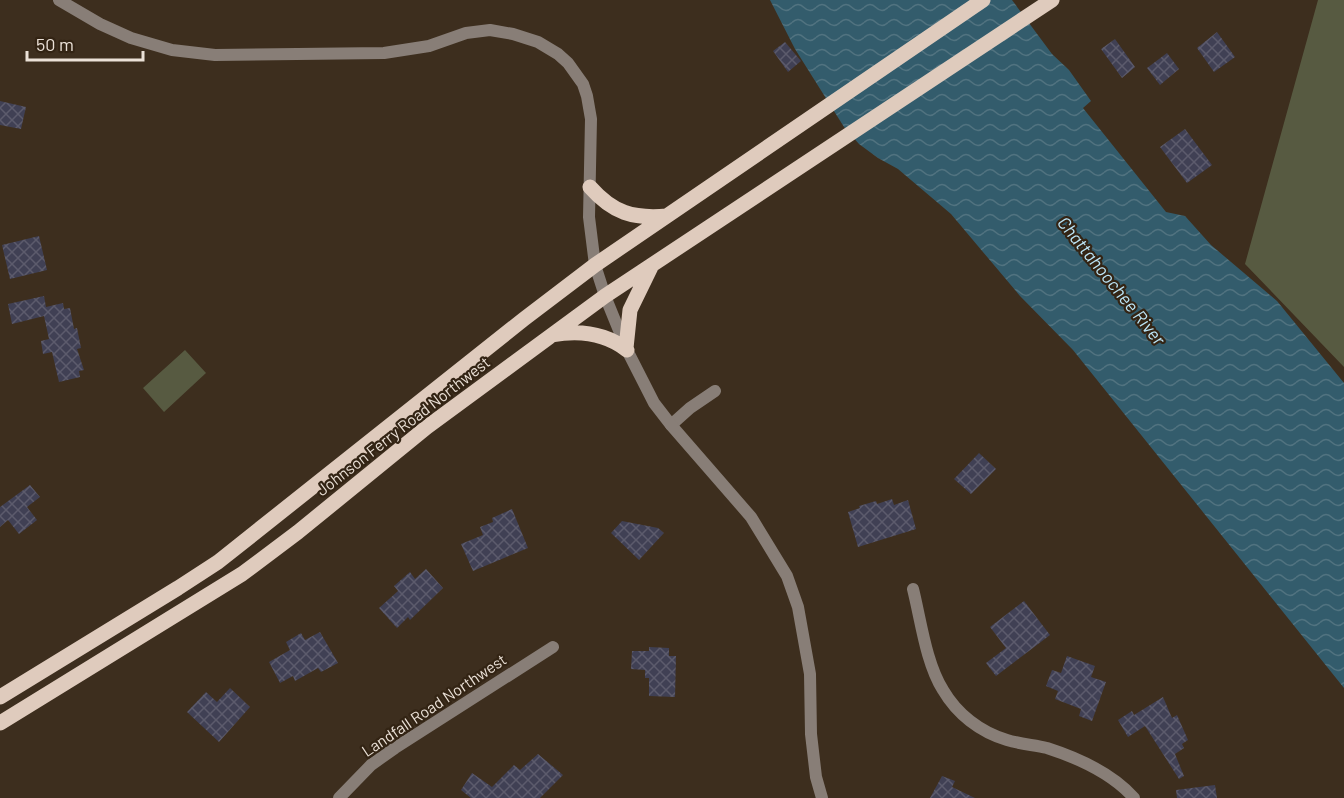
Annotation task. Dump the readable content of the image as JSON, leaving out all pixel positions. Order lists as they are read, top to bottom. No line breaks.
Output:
{"streets":{"main road":["Johnson Ferry Road Northwest"],"street":["Landfall Road Northwest"]},"water":["Chattahoochee River"],"scale_bar":"50 m"}
